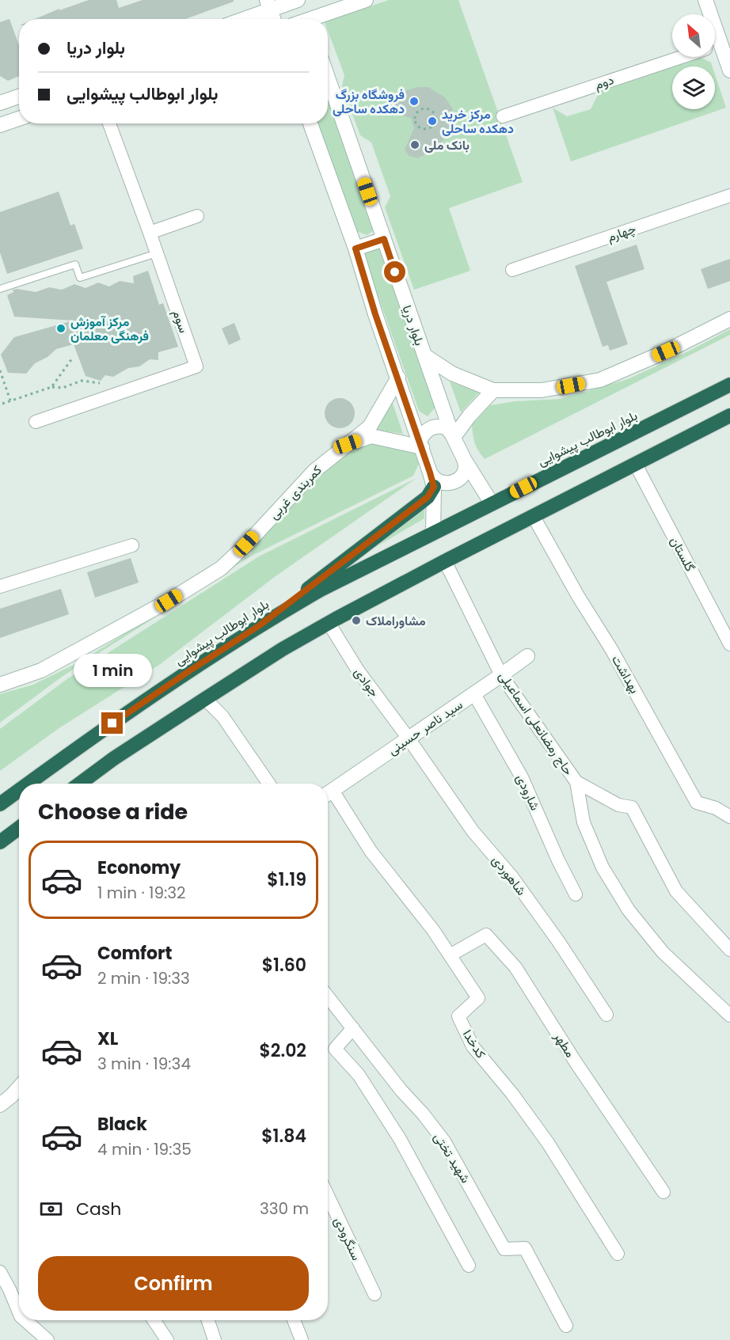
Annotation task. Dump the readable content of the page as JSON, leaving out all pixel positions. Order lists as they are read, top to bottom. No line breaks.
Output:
{"streets":{"highway":["بلوار ابوطالب پیشوایی"],"street":["دوم","چهارم","سوم","بلوار دریا","کمربندی غربی","گلستان","بهداشت","جوادی","حاج رمضانعلی اسماعیلی","سید ناصر حسینی","شارودی","شاهوردی","کدخدا","مطهر","شهید تختی","سنگرودی"]},"crossings":[["بلوار دریا","بلوار ابوطالب پیشوایی"],["جوادی","سید ناصر حسینی"],["جوادی","شاهوردی"],["حاج رمضانعلی اسماعیلی","سید ناصر حسینی"],["سید ناصر حسینی","شارودی"],["سید ناصر حسینی","شاهوردی"],["کدخدا","مطهر"]],"places":["فروشگاه بزرگ دهکده ساحلی","مرکز خرید دهکده ساحلی","بانک ملی","مرکز آموزش فرهنگی معلمان","مشاوراملاک"],"north":"top left","page":{"banner":["بلوار دریا","بلوار ابوطالب پیشوایی"],"bubble":"1 min","heading":"Choose a ride","list":[{"name":"Economy","note":"1 min · 19:32","value":"$1.19"},{"name":"Comfort","note":"2 min · 19:33","value":"$1.60"},{"name":"XL","note":"3 min · 19:34","value":"$2.02"},{"name":"Black","note":"4 min · 19:35","value":"$1.84"}],"pay":["Cash","330 m"],"buttons":"Confirm"}}
